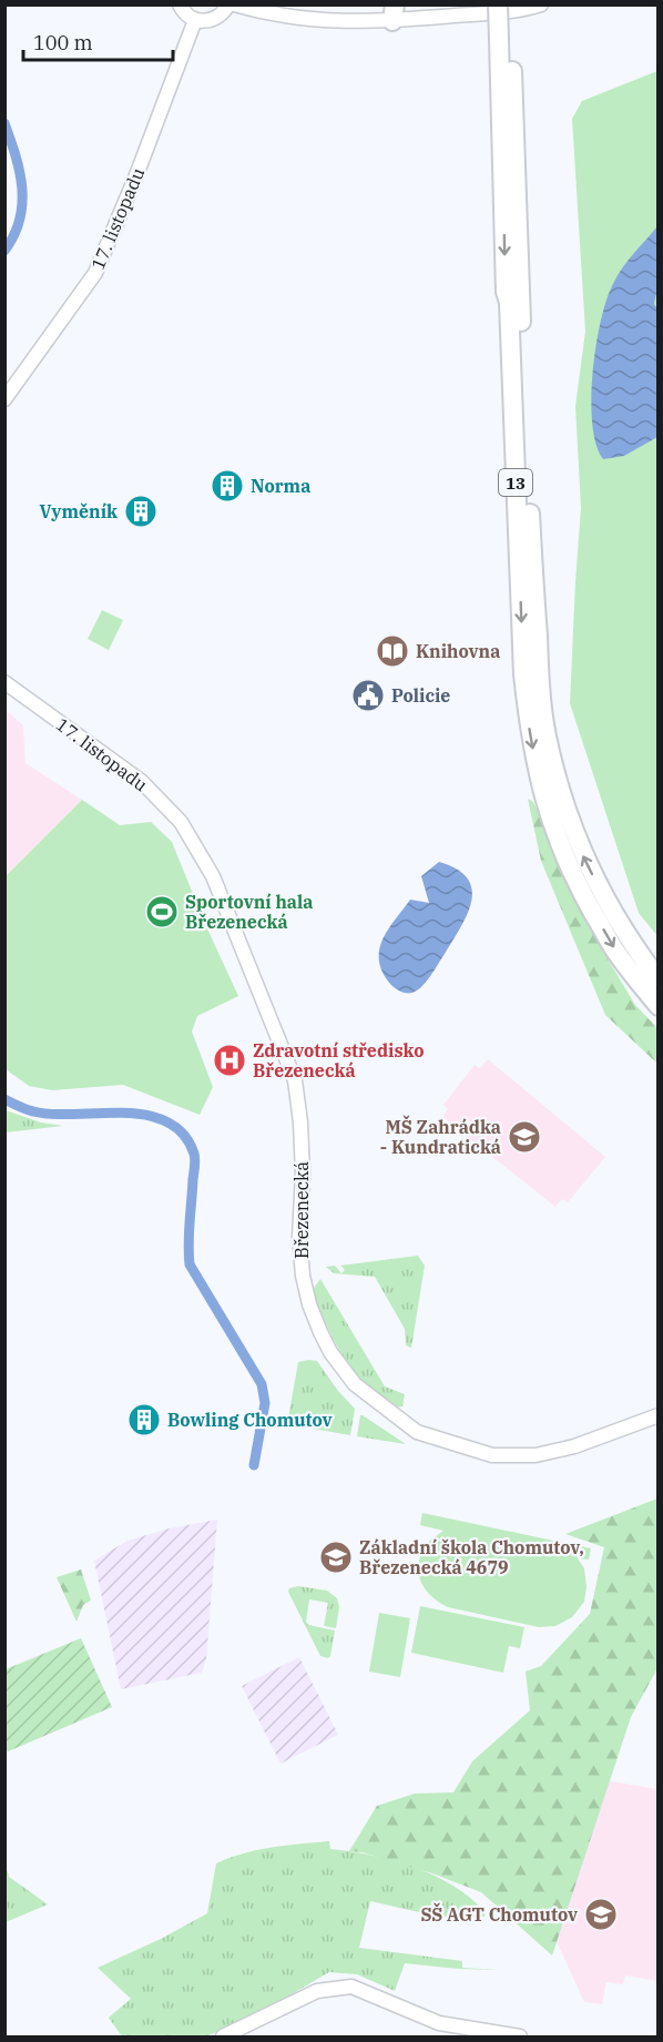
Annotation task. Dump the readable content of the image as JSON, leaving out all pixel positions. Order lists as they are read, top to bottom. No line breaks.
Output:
{"streets":{"highway":["13"],"street":["17. listopadu","Březenecká"]},"crossings":[["17. listopadu","Březenecká"]],"places":{"building":["Norma","Vyměník","Bowling Chomutov"],"library":["Knihovna"],"public building":["Policie"],"sports":["Sportovní hala Březenecká"],"hospital":["Zdravotní středisko Březenecká"],"school or university":["MŠ Zahrádka - Kundratická","Základní škola Chomutov, Březenecká 4679","SŠ AGT Chomutov"]},"scale_bar":"100 m"}
